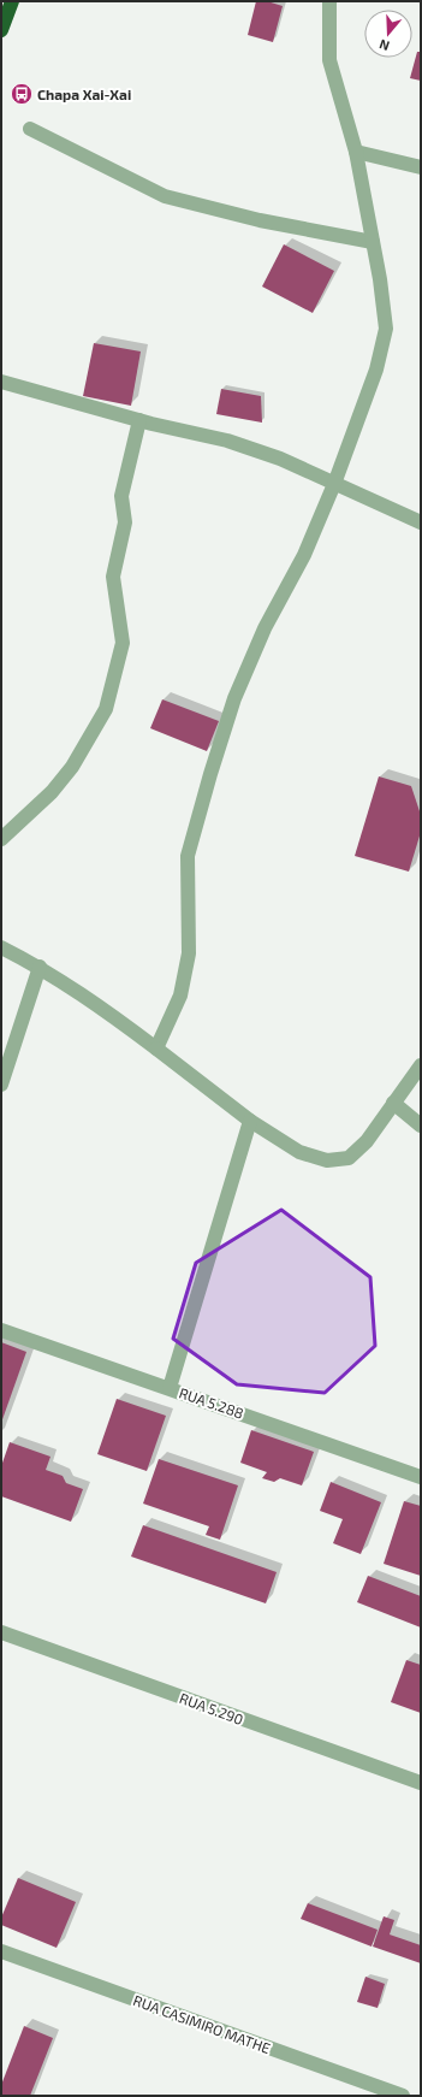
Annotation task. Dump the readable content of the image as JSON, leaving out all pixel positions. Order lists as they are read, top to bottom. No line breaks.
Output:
{"streets":{"street":["RUA 5.288","RUA 5.290","RUA CASIMIRO MATHE"]},"places":{"bus stop":["Chapa Xai-Xai"]},"north":"bottom"}
